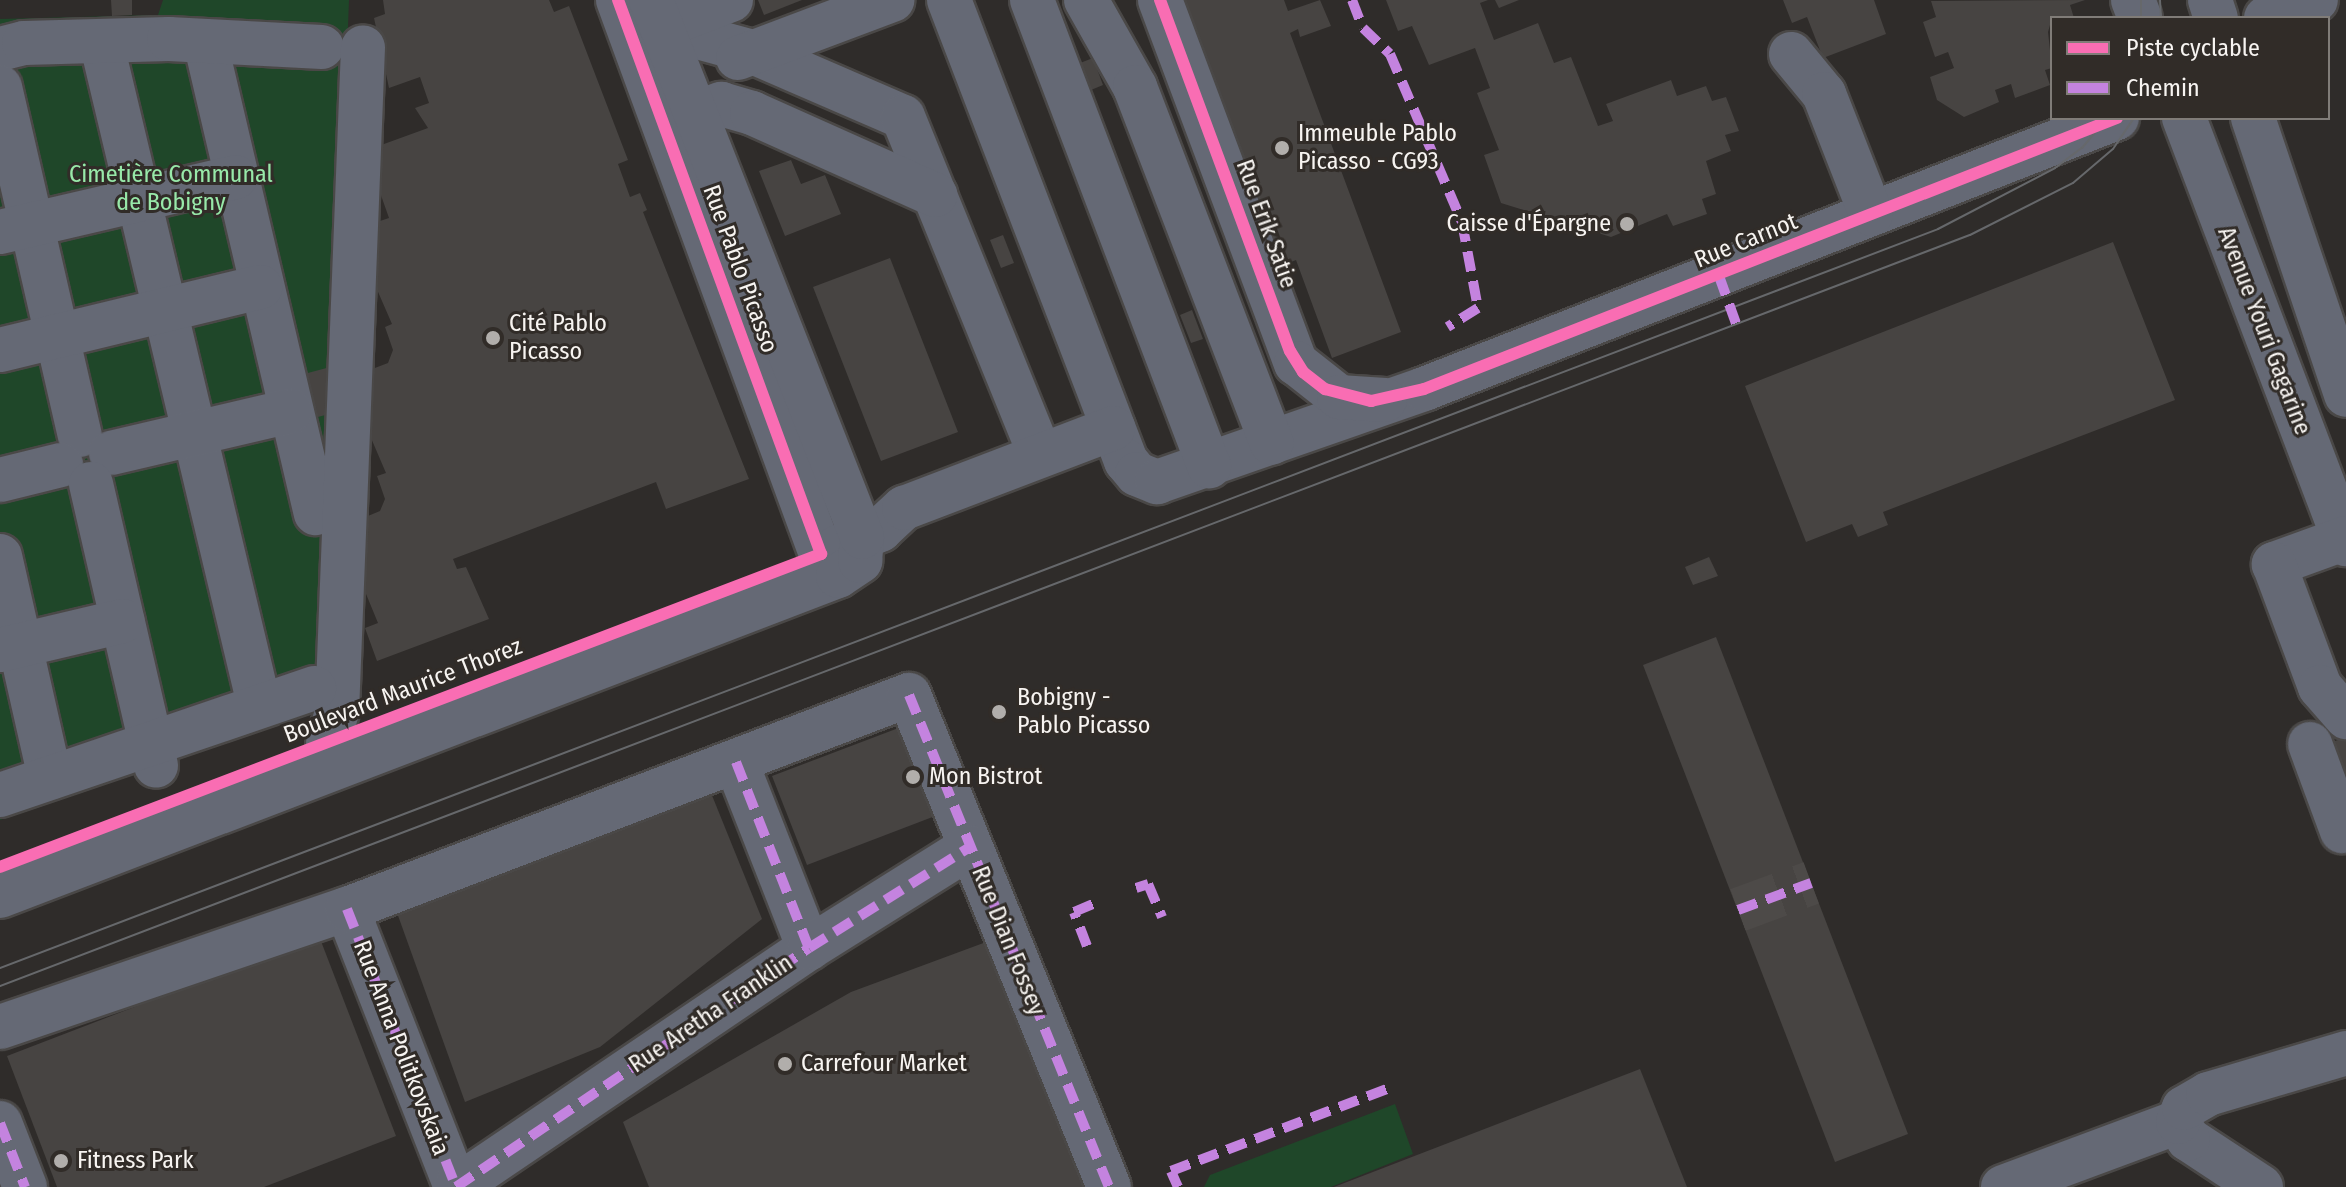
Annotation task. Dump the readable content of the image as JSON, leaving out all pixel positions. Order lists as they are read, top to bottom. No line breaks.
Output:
{"streets":{"street":["Rue Erik Satie","Rue Carnot","Rue Pablo Picasso","Avenue Youri Gagarine","Boulevard Maurice Thorez","Rue Dian Fossey","Rue Aretha Franklin","Rue Anna Politkovskaia"]},"crossings":[["Rue Erik Satie","Rue Carnot"],["Rue Carnot","Boulevard Maurice Thorez"],["Rue Pablo Picasso","Boulevard Maurice Thorez"],["Rue Dian Fossey","Rue Aretha Franklin"],["Rue Aretha Franklin","Rue Anna Politkovskaia"]],"parks":["Cimetière Communal de Bobigny"],"places":["Immeuble Pablo Picasso - CG93","Caisse d'Épargne","Cité Pablo Picasso","Bobigny - Pablo Picasso","Mon Bistrot","Carrefour Market","Fitness Park"],"legend":["Piste cyclable","Chemin"]}
